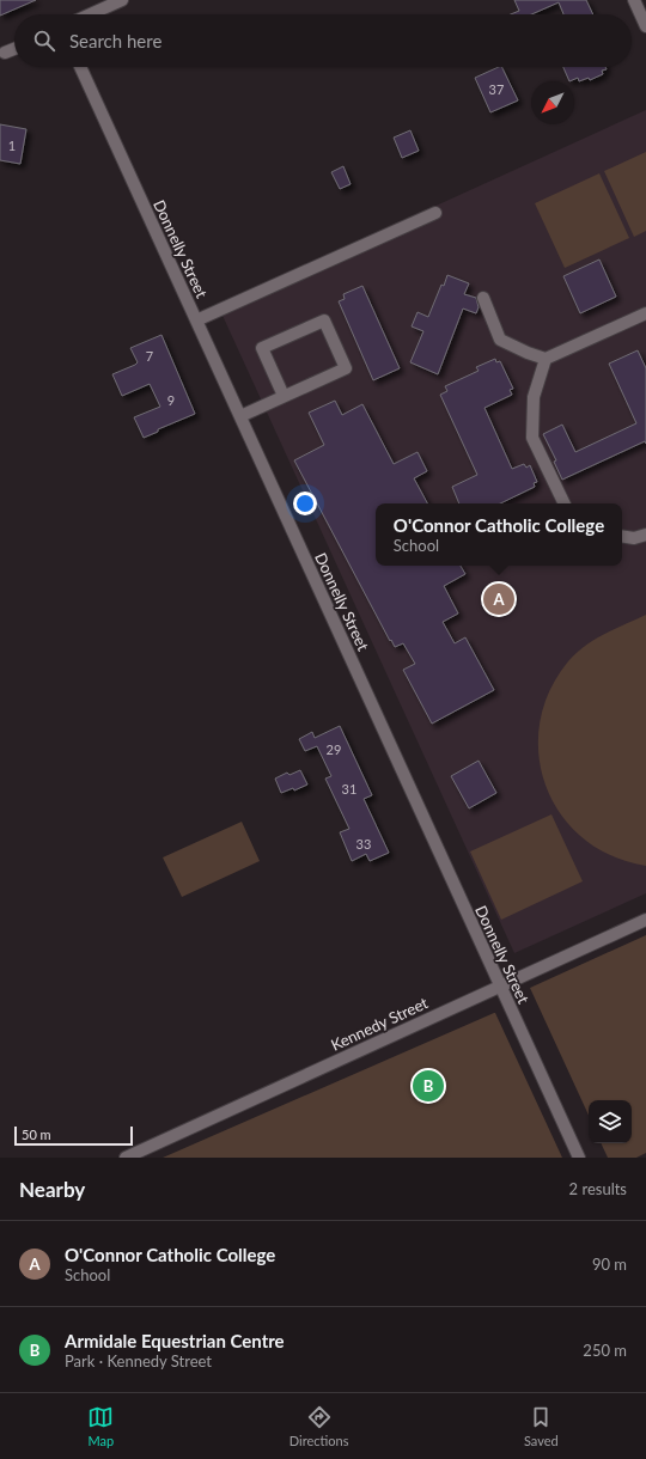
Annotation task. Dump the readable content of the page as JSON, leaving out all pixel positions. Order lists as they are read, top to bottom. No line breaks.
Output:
{"streets":{"street":["Donnelly Street","Kennedy Street"]},"crossings":[["Donnelly Street","Kennedy Street"]],"house_numbers":["37","1","7","9","29","31","33"],"scale_bar":"50 m","north":"bottom left","page":{"search":"Search here","popup":["O'Connor Catholic College","School"],"pins":["A","B"],"scale":"50 m","heading":["Nearby","2 results"],"list":[{"mark":"A","name":"O'Connor Catholic College","note":"School","value":"90 m"},{"mark":"B","name":"Armidale Equestrian Centre","note":"Park · Kennedy Street","value":"250 m"}],"nav":["Map","Directions","Saved"]}}
